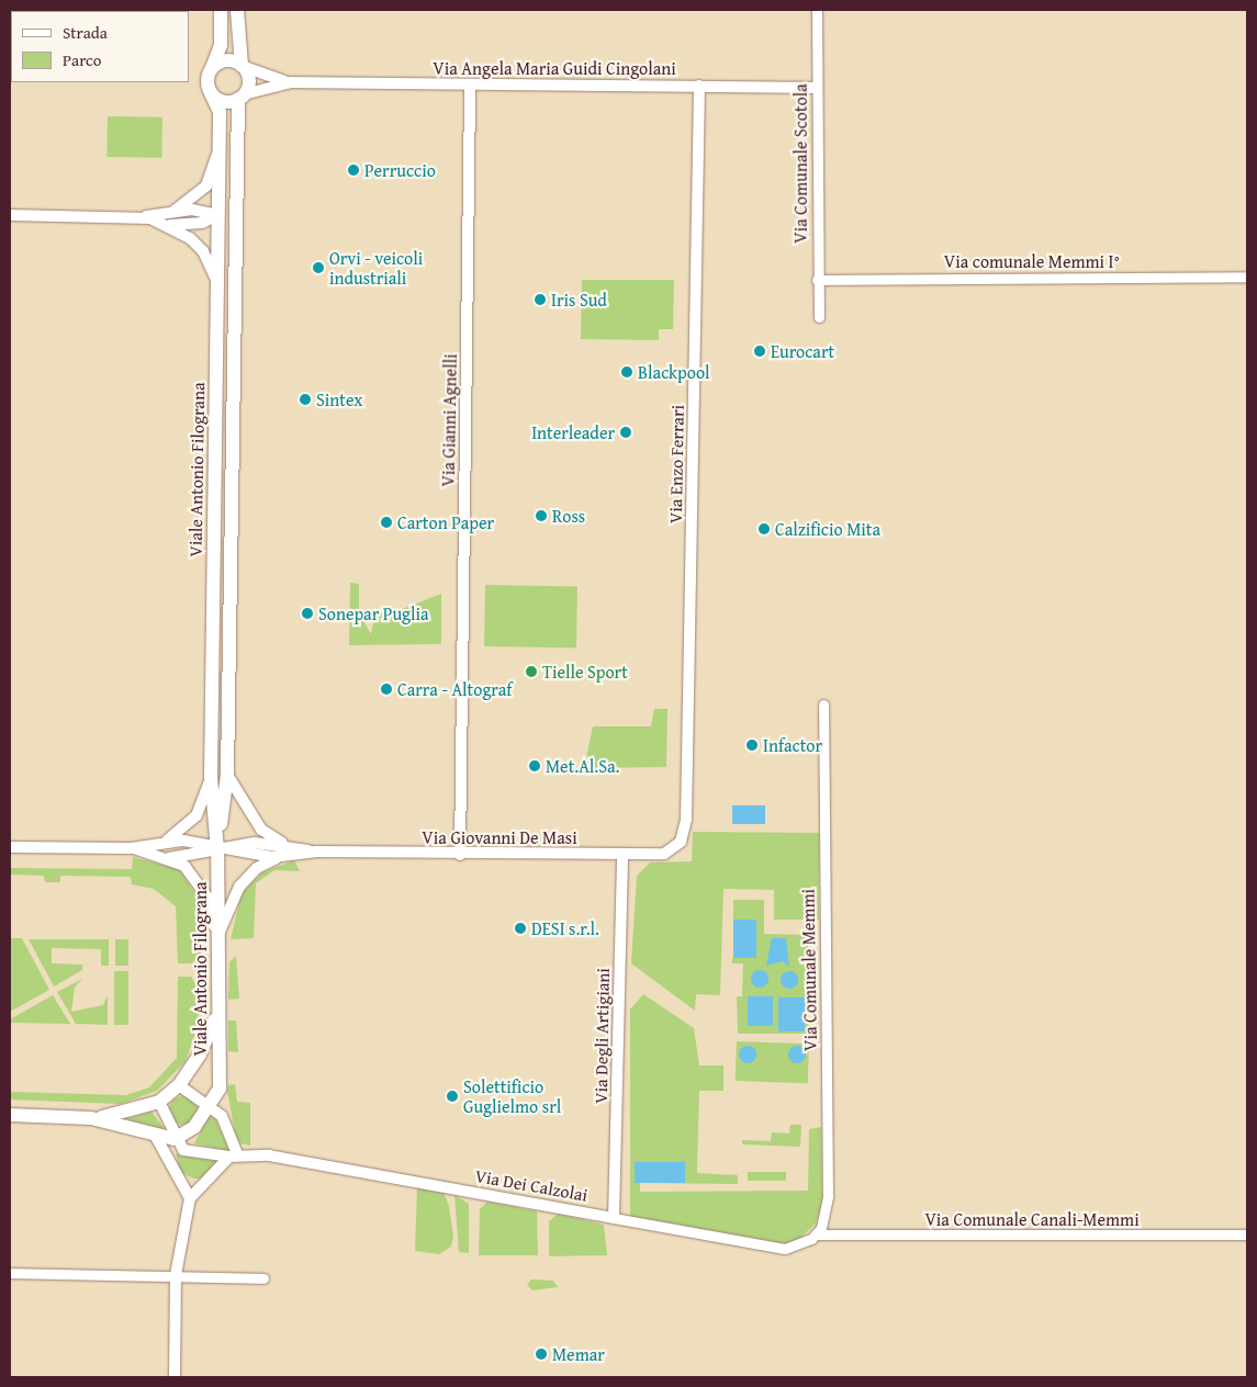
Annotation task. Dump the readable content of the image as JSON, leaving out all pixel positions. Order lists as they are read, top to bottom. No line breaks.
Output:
{"streets":{"main road":["Viale Antonio Filograna"],"street":["Via Angela Maria Guidi Cingolani","Via Comunale Scotola","Via comunale Memmi I°","Via Gianni Agnelli","Via Enzo Ferrari","Via Giovanni De Masi","Via Comunale Memmi","Via Degli Artigiani","Via Dei Calzolai","Via Comunale Canali-Memmi"]},"crossings":[["Via Angela Maria Guidi Cingolani","Via Comunale Scotola"],["Via Angela Maria Guidi Cingolani","Via Gianni Agnelli"],["Via Angela Maria Guidi Cingolani","Via Enzo Ferrari"],["Via Comunale Scotola","Via comunale Memmi I°"],["Via Gianni Agnelli","Via Giovanni De Masi"],["Via Enzo Ferrari","Via Giovanni De Masi"],["Via Giovanni De Masi","Via Degli Artigiani"],["Via Comunale Memmi","Via Dei Calzolai"],["Via Comunale Memmi","Via Comunale Canali-Memmi"],["Via Degli Artigiani","Via Dei Calzolai"],["Via Dei Calzolai","Via Comunale Canali-Memmi"]],"places":["Perruccio","Orvi - veicoli industriali","Iris Sud","Eurocart","Blackpool","Sintex","Interleader","Ross","Carton Paper","Calzificio Mita","Sonepar Puglia","Tielle Sport","Carra - Altograf","Infactor","Met.Al.Sa.","DESI s.r.l.","Solettificio Guglielmo srl","Memar"],"legend":["Strada","Parco"]}
